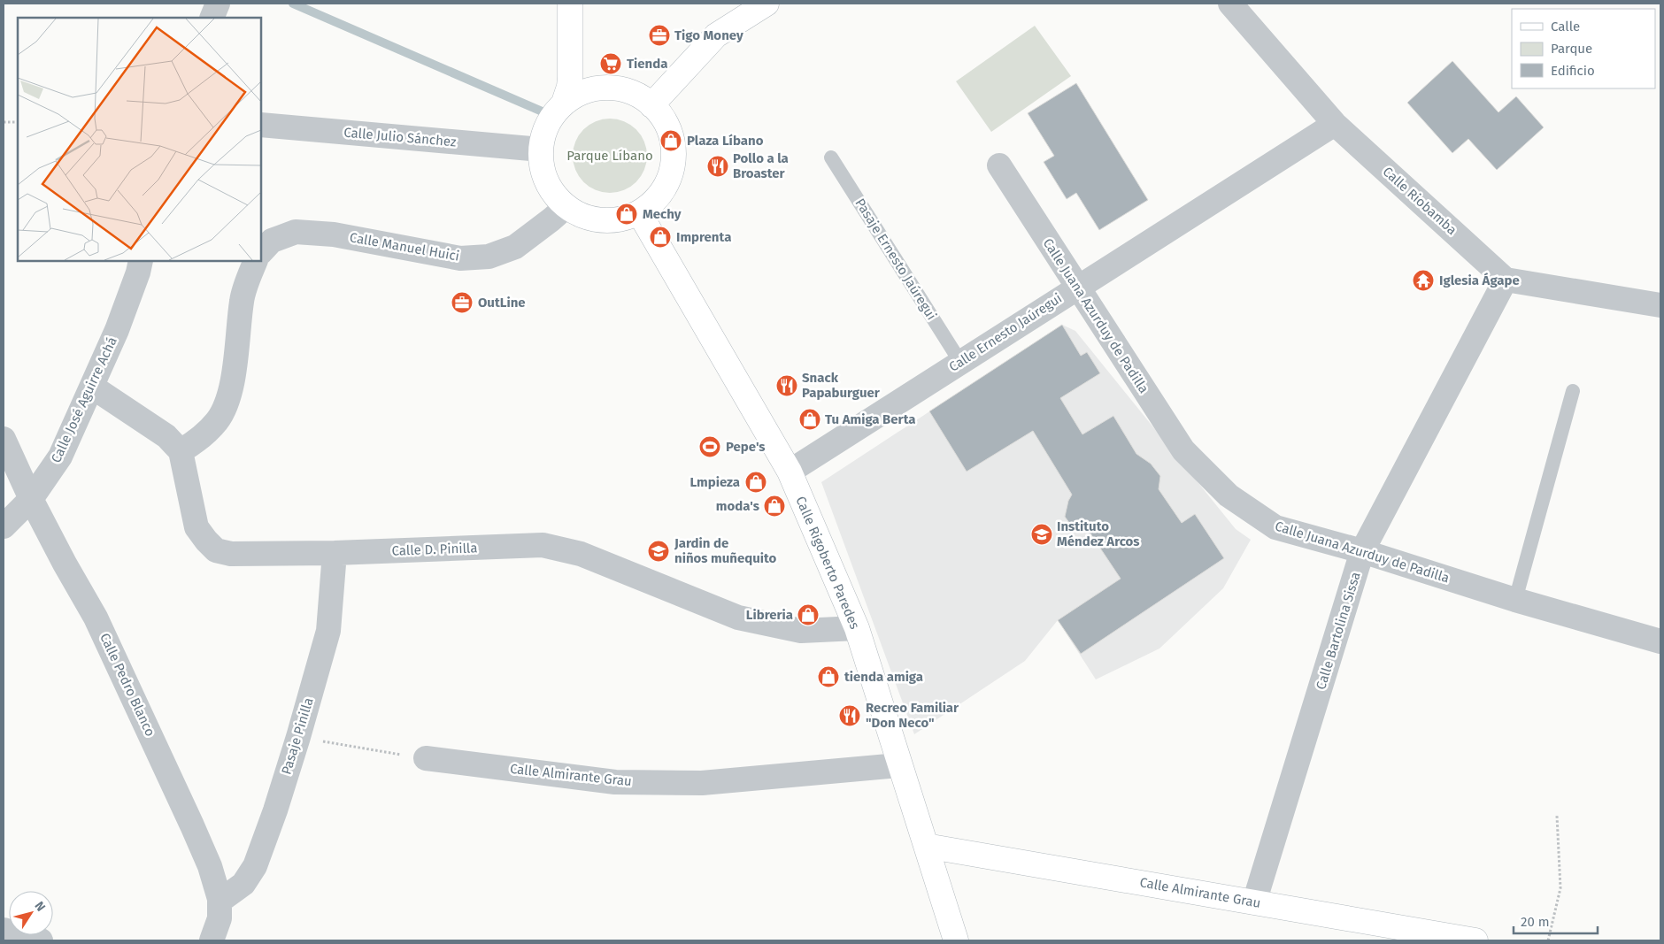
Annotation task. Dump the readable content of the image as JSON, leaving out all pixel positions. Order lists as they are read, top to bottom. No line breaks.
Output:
{"streets":{"main road":["Calle Rigoberto Paredes","Calle Almirante Grau"],"street":["Calle Julio Sánchez","Calle Riobamba","Calle Manuel Huici","Calle Juana Azurduy de Padilla","Calle Ernesto Jaúregui","Calle José Aguirre Achá","Calle D. Pinilla","Calle Bartolina Sissa","Calle Pedro Blanco","Pasaje Pinilla"],"lane":["Pasaje Ernesto Jaúregui"]},"crossings":[["Calle Julio Sánchez","Calle Manuel Huici"],["Calle Julio Sánchez","Calle Rigoberto Paredes"],["Calle Riobamba","Calle Ernesto Jaúregui"],["Calle Riobamba","Calle Bartolina Sissa"],["Calle Manuel Huici","Calle Rigoberto Paredes"],["Pasaje Ernesto Jaúregui","Calle Ernesto Jaúregui"],["Calle Juana Azurduy de Padilla","Calle Ernesto Jaúregui"],["Calle Juana Azurduy de Padilla","Calle Bartolina Sissa"],["Calle Ernesto Jaúregui","Calle Rigoberto Paredes"],["Calle José Aguirre Achá","Calle Pedro Blanco"],["Calle D. Pinilla","Calle Rigoberto Paredes"],["Calle D. Pinilla","Pasaje Pinilla"],["Calle Rigoberto Paredes","Calle Almirante Grau"],["Calle Bartolina Sissa","Calle Almirante Grau"],["Calle Pedro Blanco","Pasaje Pinilla"]],"parks":["Parque Líbano"],"places":{"office":["Tigo Money","OutLine"],"supermarket":["Tienda"],"shop":["Plaza Líbano","Mechy","Imprenta","Tu Amiga Berta","Lmpieza","moda's","Libreria","tienda amiga"],"restaurant":["Pollo a la Broaster","Snack Papaburguer","Recreo Familiar \"Don Neco\""],"temple":["Iglesia Ágape"],"sports":["Pepe's"],"school or university":["Instituto Méndez Arcos","Jardin de niños muñequito"]},"legend":["Calle","Parque","Edificio"],"scale_bar":"20 m","north":"top right"}
